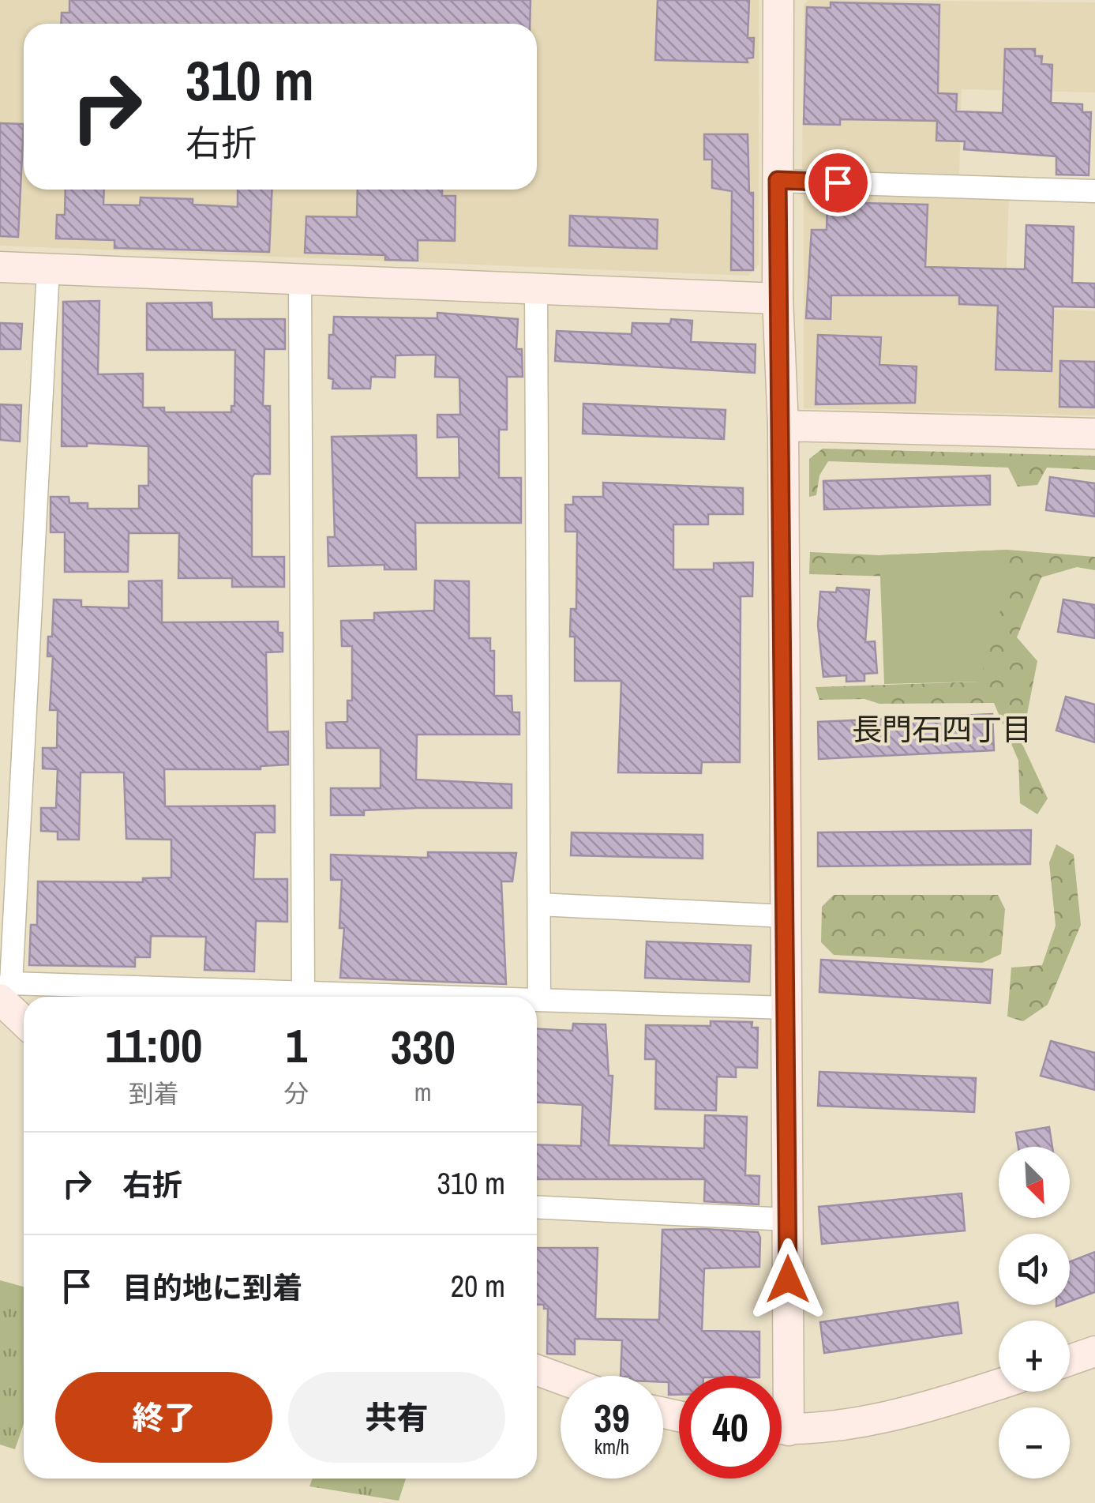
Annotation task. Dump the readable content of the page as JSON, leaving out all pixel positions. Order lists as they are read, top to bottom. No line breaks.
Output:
{"districts":["長門石四丁目"],"north":"bottom right","page":{"turn":["310 m","右折"],"eta":["11:00","到着","1","分","330","m"],"list":[{"name":"右折","value":"310 m"},{"name":"目的地に到着","value":"20 m"}],"map_buttons":["+","−"],"buttons":["終了","共有"],"speed":"39 km/h","limit":"40"}}
